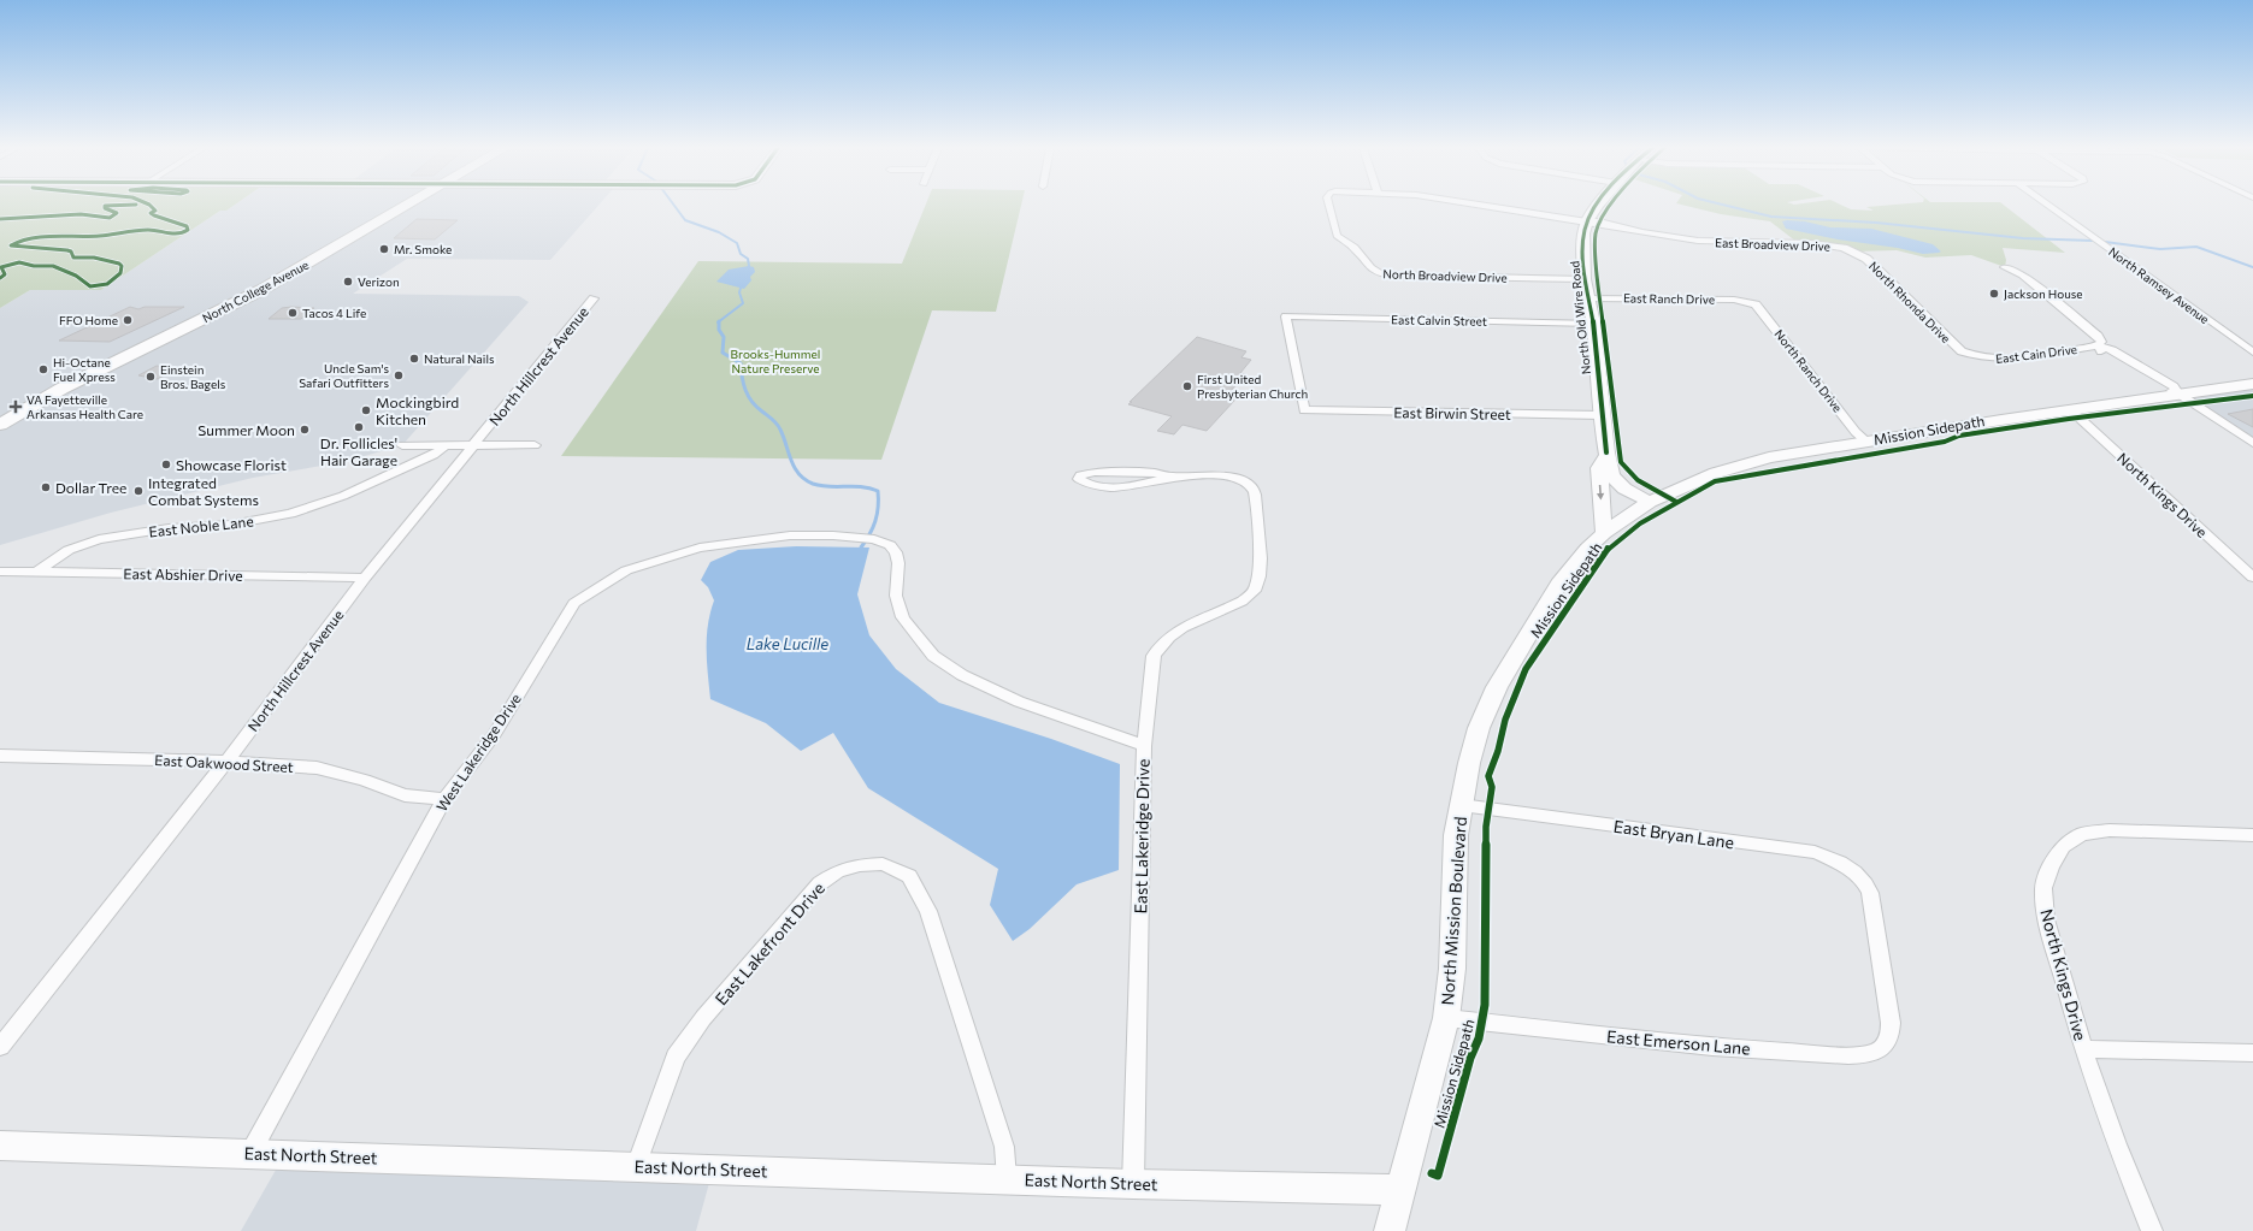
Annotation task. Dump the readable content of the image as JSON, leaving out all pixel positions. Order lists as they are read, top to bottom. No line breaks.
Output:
{"streets":{"main road":["North College Avenue"],"street":["East Broadview Drive","North Broadview Drive","North Ramsey Avenue","East Ranch Drive","North Rhonda Drive","North Old Wire Road","East Calvin Street","East Cain Drive","North Hillcrest Avenue","North Ranch Drive","East Birwin Street","North Kings Drive","East Noble Lane","East Abshier Drive","West Lakeridge Drive","East Oakwood Street","East Bryan Lane","East Lakeridge Drive","North Mission Boulevard","East Lakefront Drive","East Emerson Lane","East North Street"],"cycle path":["Mission Sidepath"]},"crossings":[["East Broadview Drive","North Rhonda Drive"],["East Broadview Drive","North Old Wire Road"],["North Broadview Drive","North Old Wire Road"],["East Ranch Drive","North Old Wire Road"],["East Ranch Drive","North Ranch Drive"],["North Rhonda Drive","East Cain Drive"],["North Old Wire Road","East Calvin Street"],["North Old Wire Road","East Birwin Street"],["North Old Wire Road","North Mission Boulevard"],["East Calvin Street","East Birwin Street"],["North Hillcrest Avenue","East Abshier Drive"],["North Hillcrest Avenue","East Oakwood Street"],["North Ranch Drive","North Mission Boulevard"],["North Kings Drive","North Mission Boulevard"],["East Noble Lane","East Abshier Drive"],["West Lakeridge Drive","East Oakwood Street"],["West Lakeridge Drive","East Lakeridge Drive"],["West Lakeridge Drive","East North Street"],["East Bryan Lane","North Mission Boulevard"],["East Bryan Lane","East Emerson Lane"],["East Lakeridge Drive","East North Street"],["North Mission Boulevard","East Emerson Lane"],["North Mission Boulevard","East North Street"],["East Lakefront Drive","East North Street"]],"water":["Lake Lucille"],"parks":["Brooks-Hummel Nature Preserve"],"places":{"other":["Mr. Smoke","Verizon","Jackson House","Tacos 4 Life","FFO Home","Natural Nails","Hi-Octane Fuel Xpress","Uncle Sam's Safari Outfitters","Einstein Bros. Bagels","First United Presbyterian Church","Mockingbird Kitchen","Dr. Follicles' Hair Garage","Summer Moon","Showcase Florist","Dollar Tree","Integrated Combat Systems"],"health":["VA Fayetteville Arkansas Health Care"]}}
